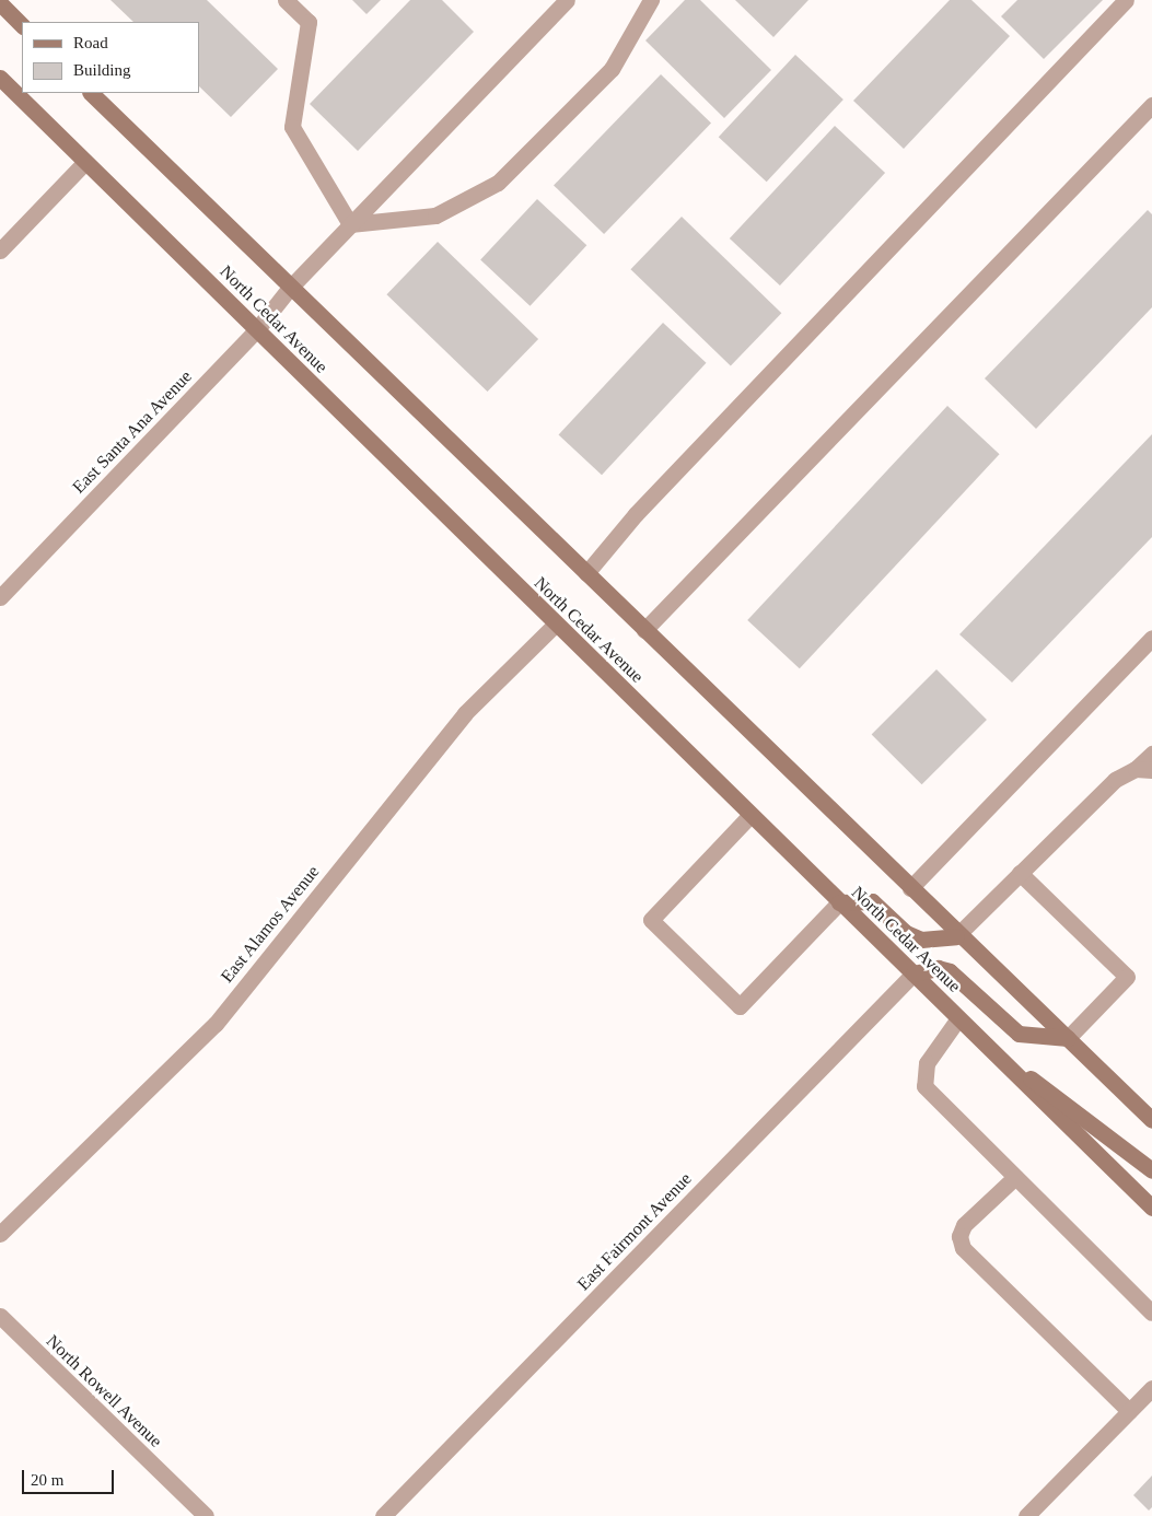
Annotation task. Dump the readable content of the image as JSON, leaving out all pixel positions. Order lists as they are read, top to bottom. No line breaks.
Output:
{"streets":{"main road":["North Cedar Avenue"],"street":["East Santa Ana Avenue","East Alamos Avenue","East Fairmont Avenue","North Rowell Avenue"]},"crossings":[["North Cedar Avenue","East Santa Ana Avenue"],["North Cedar Avenue","East Alamos Avenue"],["North Cedar Avenue","East Fairmont Avenue"]],"legend":["Road","Building"],"scale_bar":"20 m"}
